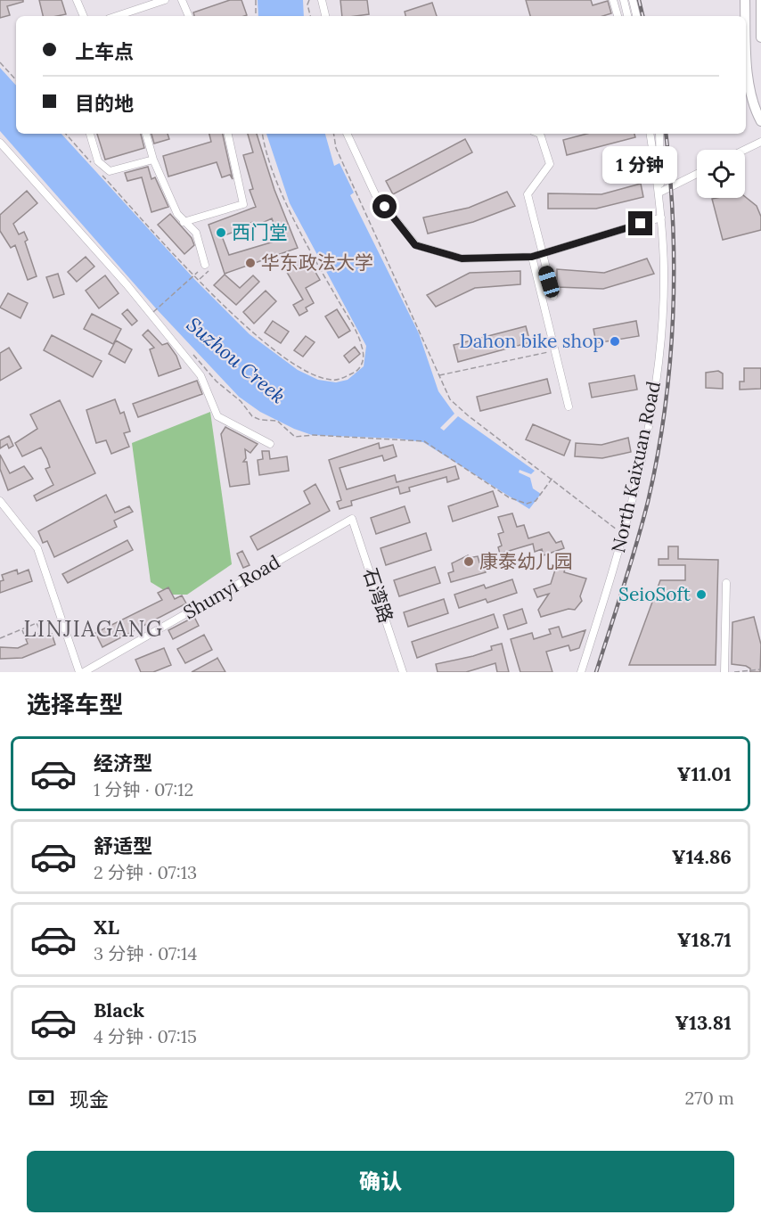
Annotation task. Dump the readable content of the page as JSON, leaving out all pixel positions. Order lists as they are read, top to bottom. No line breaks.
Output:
{"streets":{"street":["North Kaixuan Road","Shunyi Road","石湾路"]},"crossings":[["Shunyi Road","石湾路"]],"districts":["LINJIAGANG"],"water":["Suzhou Creek"],"places":["西门堂","华东政法大学","Dahon bike shop","康泰幼儿园","SeioSoft"],"page":{"banner":["上车点","目的地"],"bubble":"1 分钟","heading":"选择车型","list":[{"name":"经济型","note":"1 分钟 · 07:12","value":"¥11.01"},{"name":"舒适型","note":"2 分钟 · 07:13","value":"¥14.86"},{"name":"XL","note":"3 分钟 · 07:14","value":"¥18.71"},{"name":"Black","note":"4 分钟 · 07:15","value":"¥13.81"}],"pay":["现金","270 m"],"buttons":"确认"}}
